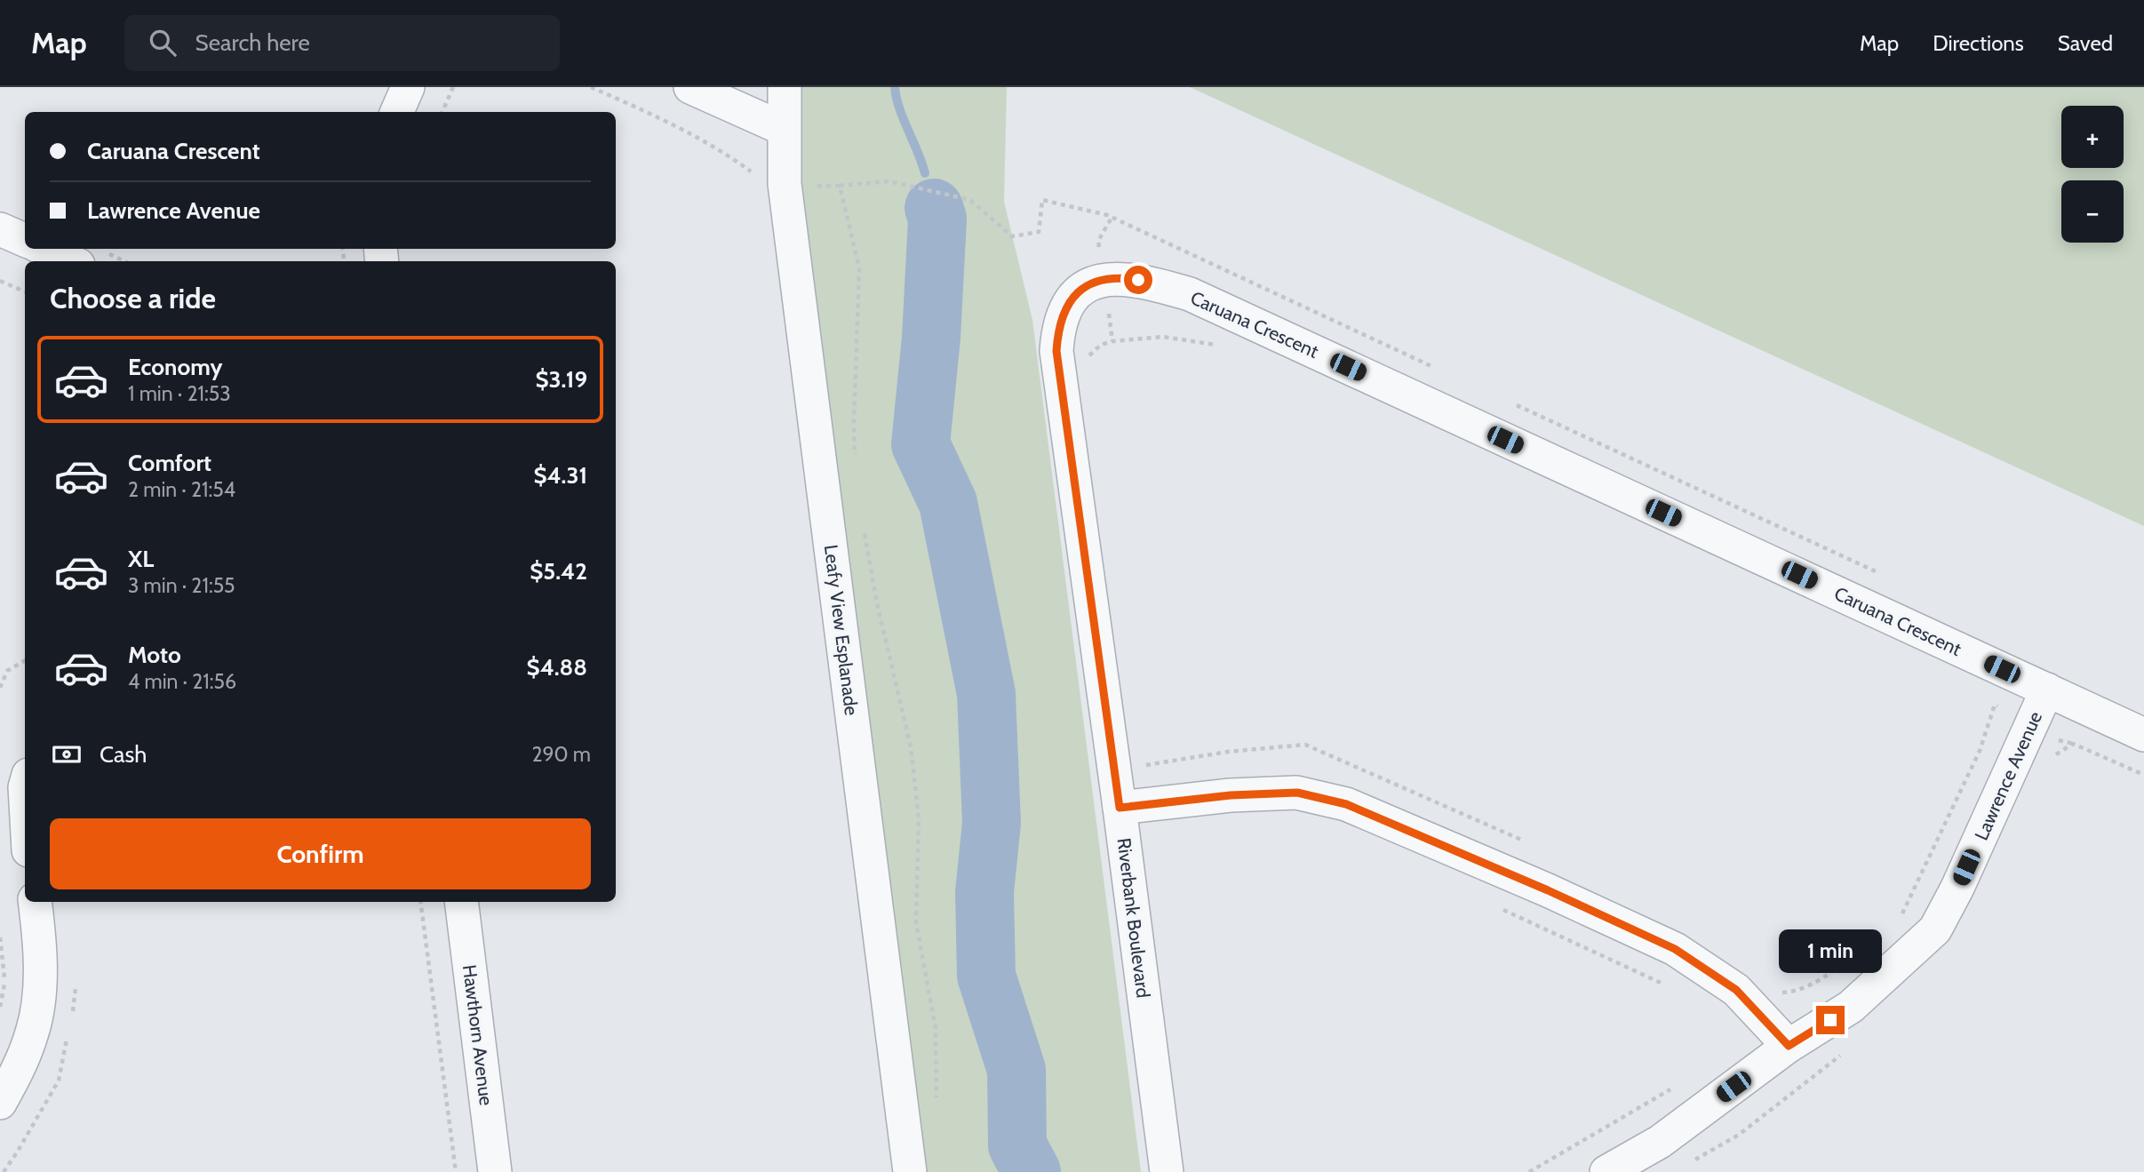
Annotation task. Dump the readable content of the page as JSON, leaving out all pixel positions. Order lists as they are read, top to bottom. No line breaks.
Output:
{"streets":{"street":["Caruana Crescent","Leafy View Esplanade","Lawrence Avenue","Riverbank Boulevard","Hawthorn Avenue"]},"crossings":[["Caruana Crescent","Lawrence Avenue"],["Caruana Crescent","Riverbank Boulevard"]],"page":{"header":"Map","search":"Search here","nav":["Map","Directions","Saved"],"map_buttons":["+","−"],"banner":["Caruana Crescent","Lawrence Avenue"],"heading":"Choose a ride","list":[{"name":"Economy","note":"1 min · 21:53","value":"$3.19"},{"name":"Comfort","note":"2 min · 21:54","value":"$4.31"},{"name":"XL","note":"3 min · 21:55","value":"$5.42"},{"name":"Moto","note":"4 min · 21:56","value":"$4.88"}],"pay":["Cash","290 m"],"buttons":"Confirm","bubble":"1 min"}}
